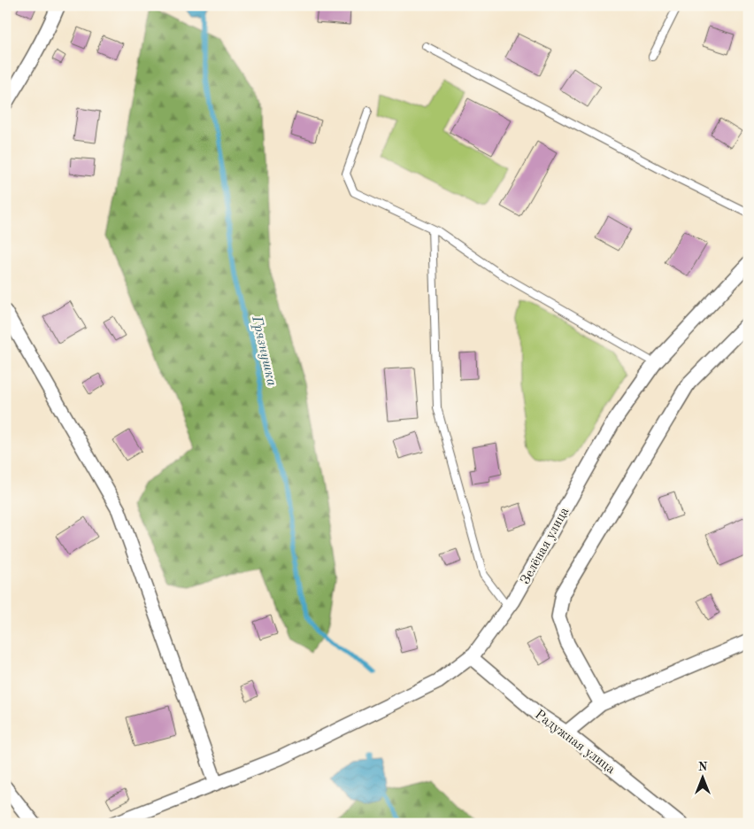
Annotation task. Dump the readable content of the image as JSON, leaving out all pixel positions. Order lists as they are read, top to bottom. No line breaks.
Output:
{"streets":{"street":["Зелёная улица","Радужная улица"]},"crossings":[["Зелёная улица","Радужная улица"]],"water":["Грязнушка"],"north":"top"}
